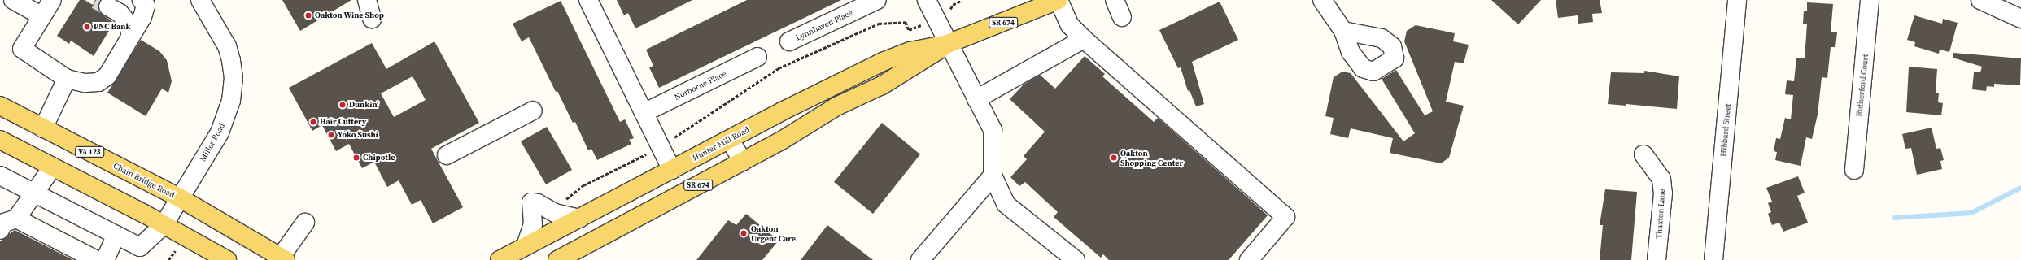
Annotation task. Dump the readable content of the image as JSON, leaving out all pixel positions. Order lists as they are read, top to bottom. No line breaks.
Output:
{"streets":{"main road":["SR 674","Hunter Mill Road","VA 123","Chain Bridge Road"],"street":["Lynnhaven Place","Norborne Place","Rutherford Court","Hibbard Street","Miller Road","Thaxton Lane"]},"crossings":[["Miller Road","Chain Bridge Road"]],"places":["Oakton Wine Shop","PNC Bank","Dunkin'","Hair Cuttery","Yoko Sushi","Chipotle","Oakton Shopping Center","Oakton Urgent Care"]}
